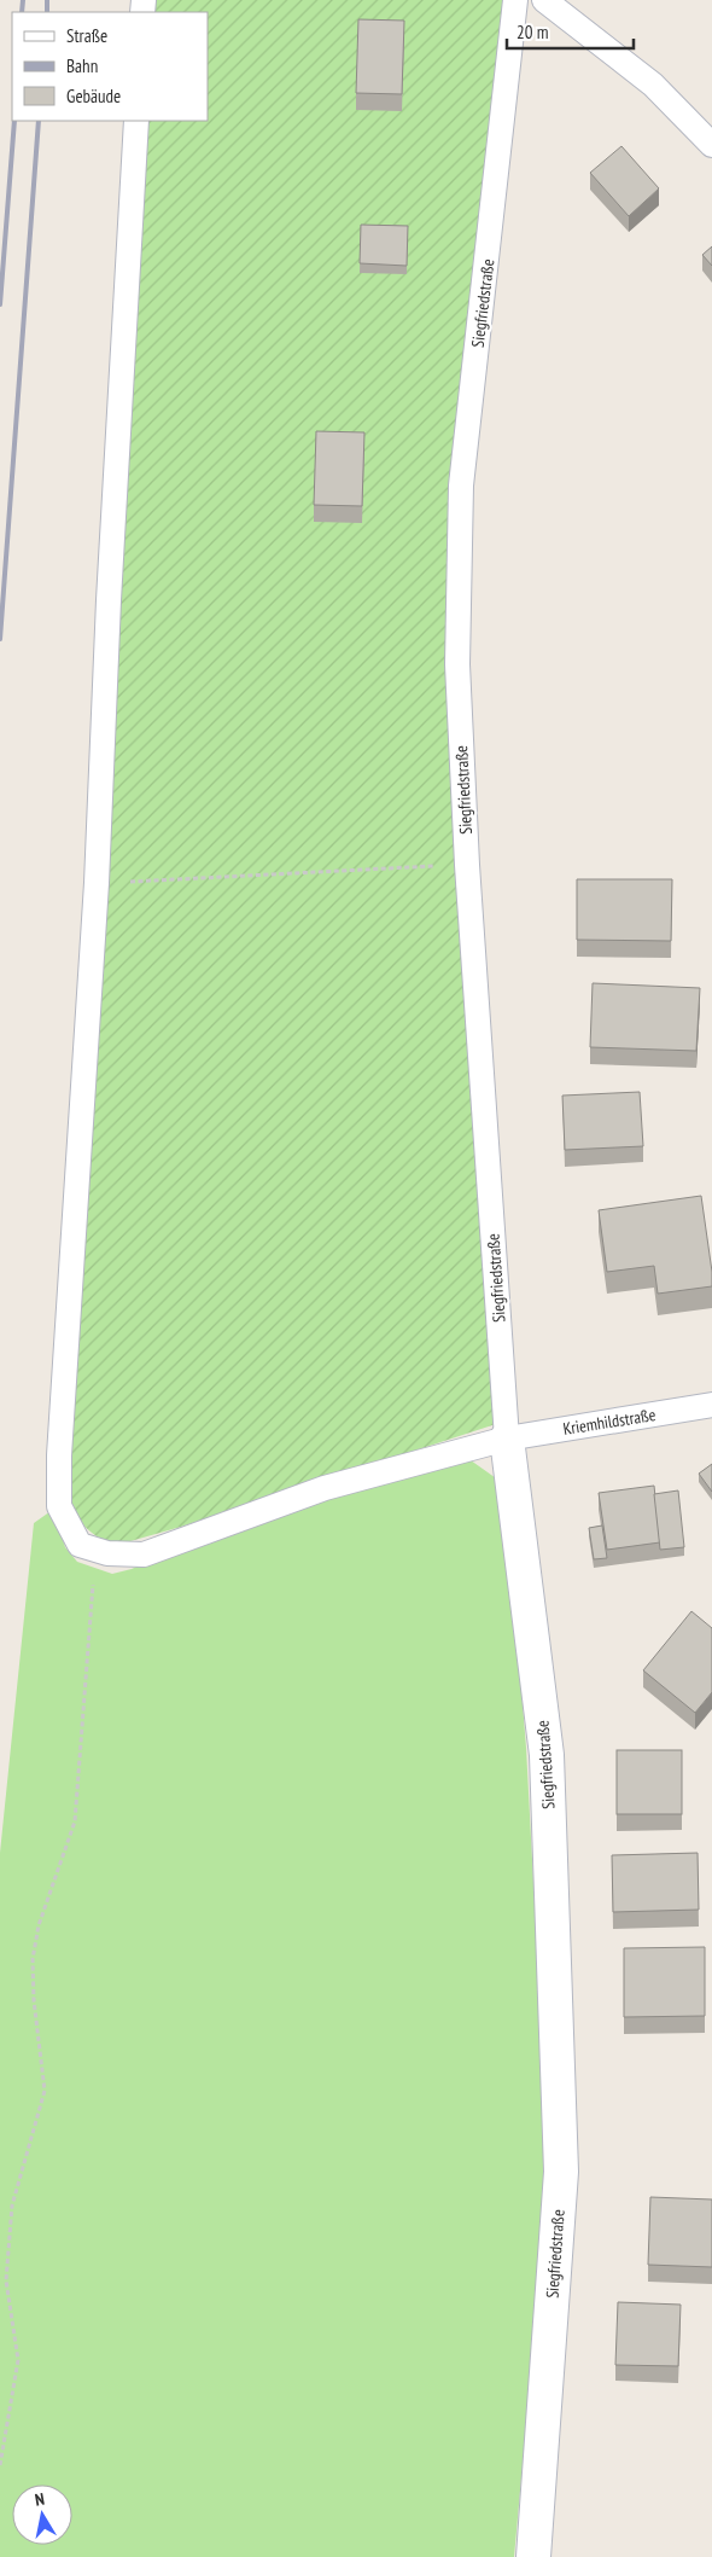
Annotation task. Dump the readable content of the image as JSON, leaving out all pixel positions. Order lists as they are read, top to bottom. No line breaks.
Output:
{"streets":{"street":["Siegfriedstraße"],"lane":["Kriemhildstraße"]},"crossings":[["Siegfriedstraße","Kriemhildstraße"]],"legend":["Straße","Bahn","Gebäude"],"scale_bar":"20 m","north":"top"}
